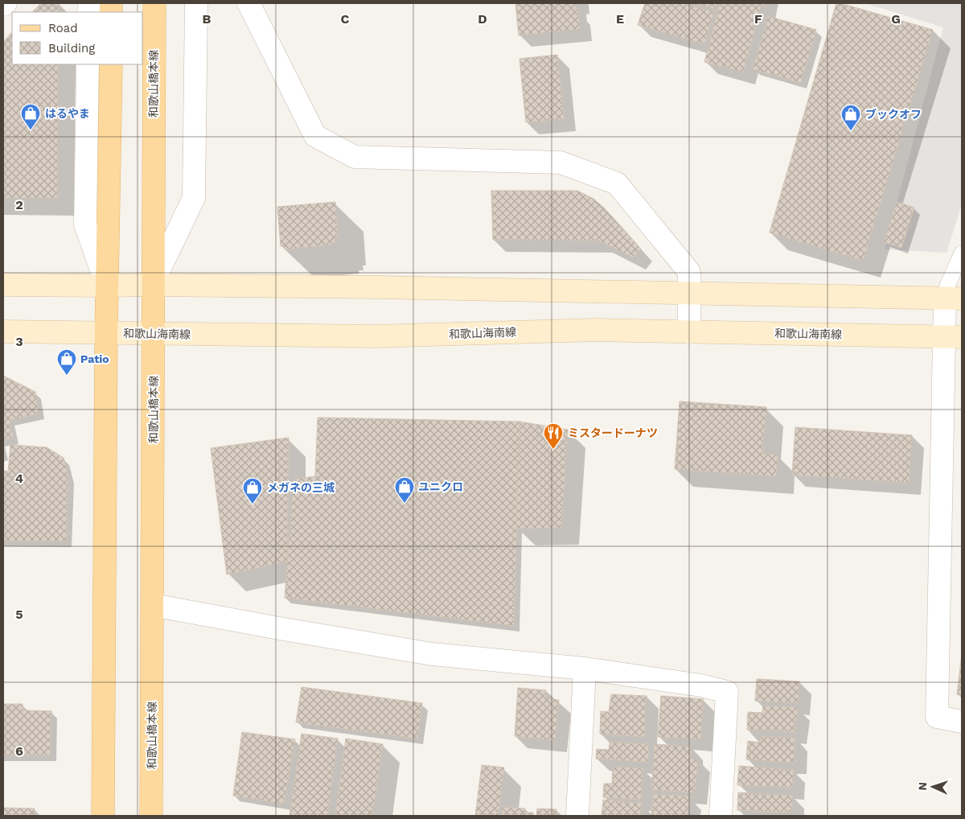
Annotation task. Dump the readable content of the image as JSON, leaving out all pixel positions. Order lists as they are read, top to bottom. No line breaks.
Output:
{"streets":{"main road":["和歌山橋本線","和歌山海南線"]},"crossings":[["和歌山橋本線","和歌山海南線"]],"places":{"shop":["はるやま","ブックオフ","Patio","ユニクロ","メガネの三城"],"restaurant":["ミスタードーナツ"]},"legend":["Road","Building"],"north":"left","grid":{"columns":["B","C","D","E","F","G"],"rows":["2","3","4","5","6"]}}
